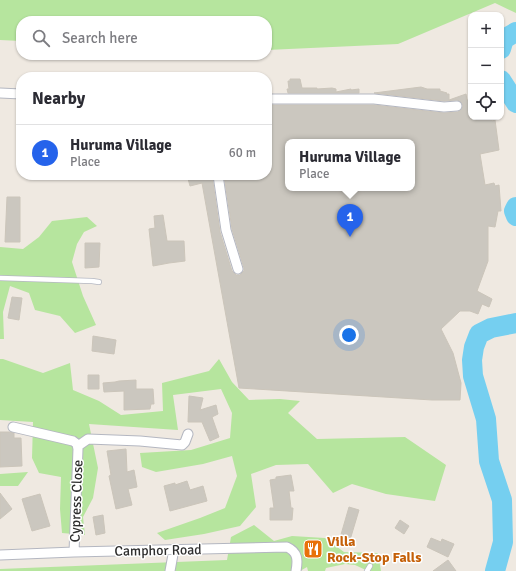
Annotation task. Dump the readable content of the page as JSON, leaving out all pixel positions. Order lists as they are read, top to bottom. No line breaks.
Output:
{"streets":{"street":["Cypress Close","Camphor Road"]},"crossings":[["Cypress Close","Camphor Road"]],"places":{"restaurant":["Villa Rock-Stop Falls"]},"page":{"map_buttons":["+","−"],"search":"Search here","heading":"Nearby","list":[{"mark":"1","name":"Huruma Village","note":"Place","value":"60 m"}],"popup":["Huruma Village","Place"],"pins":"1"}}
